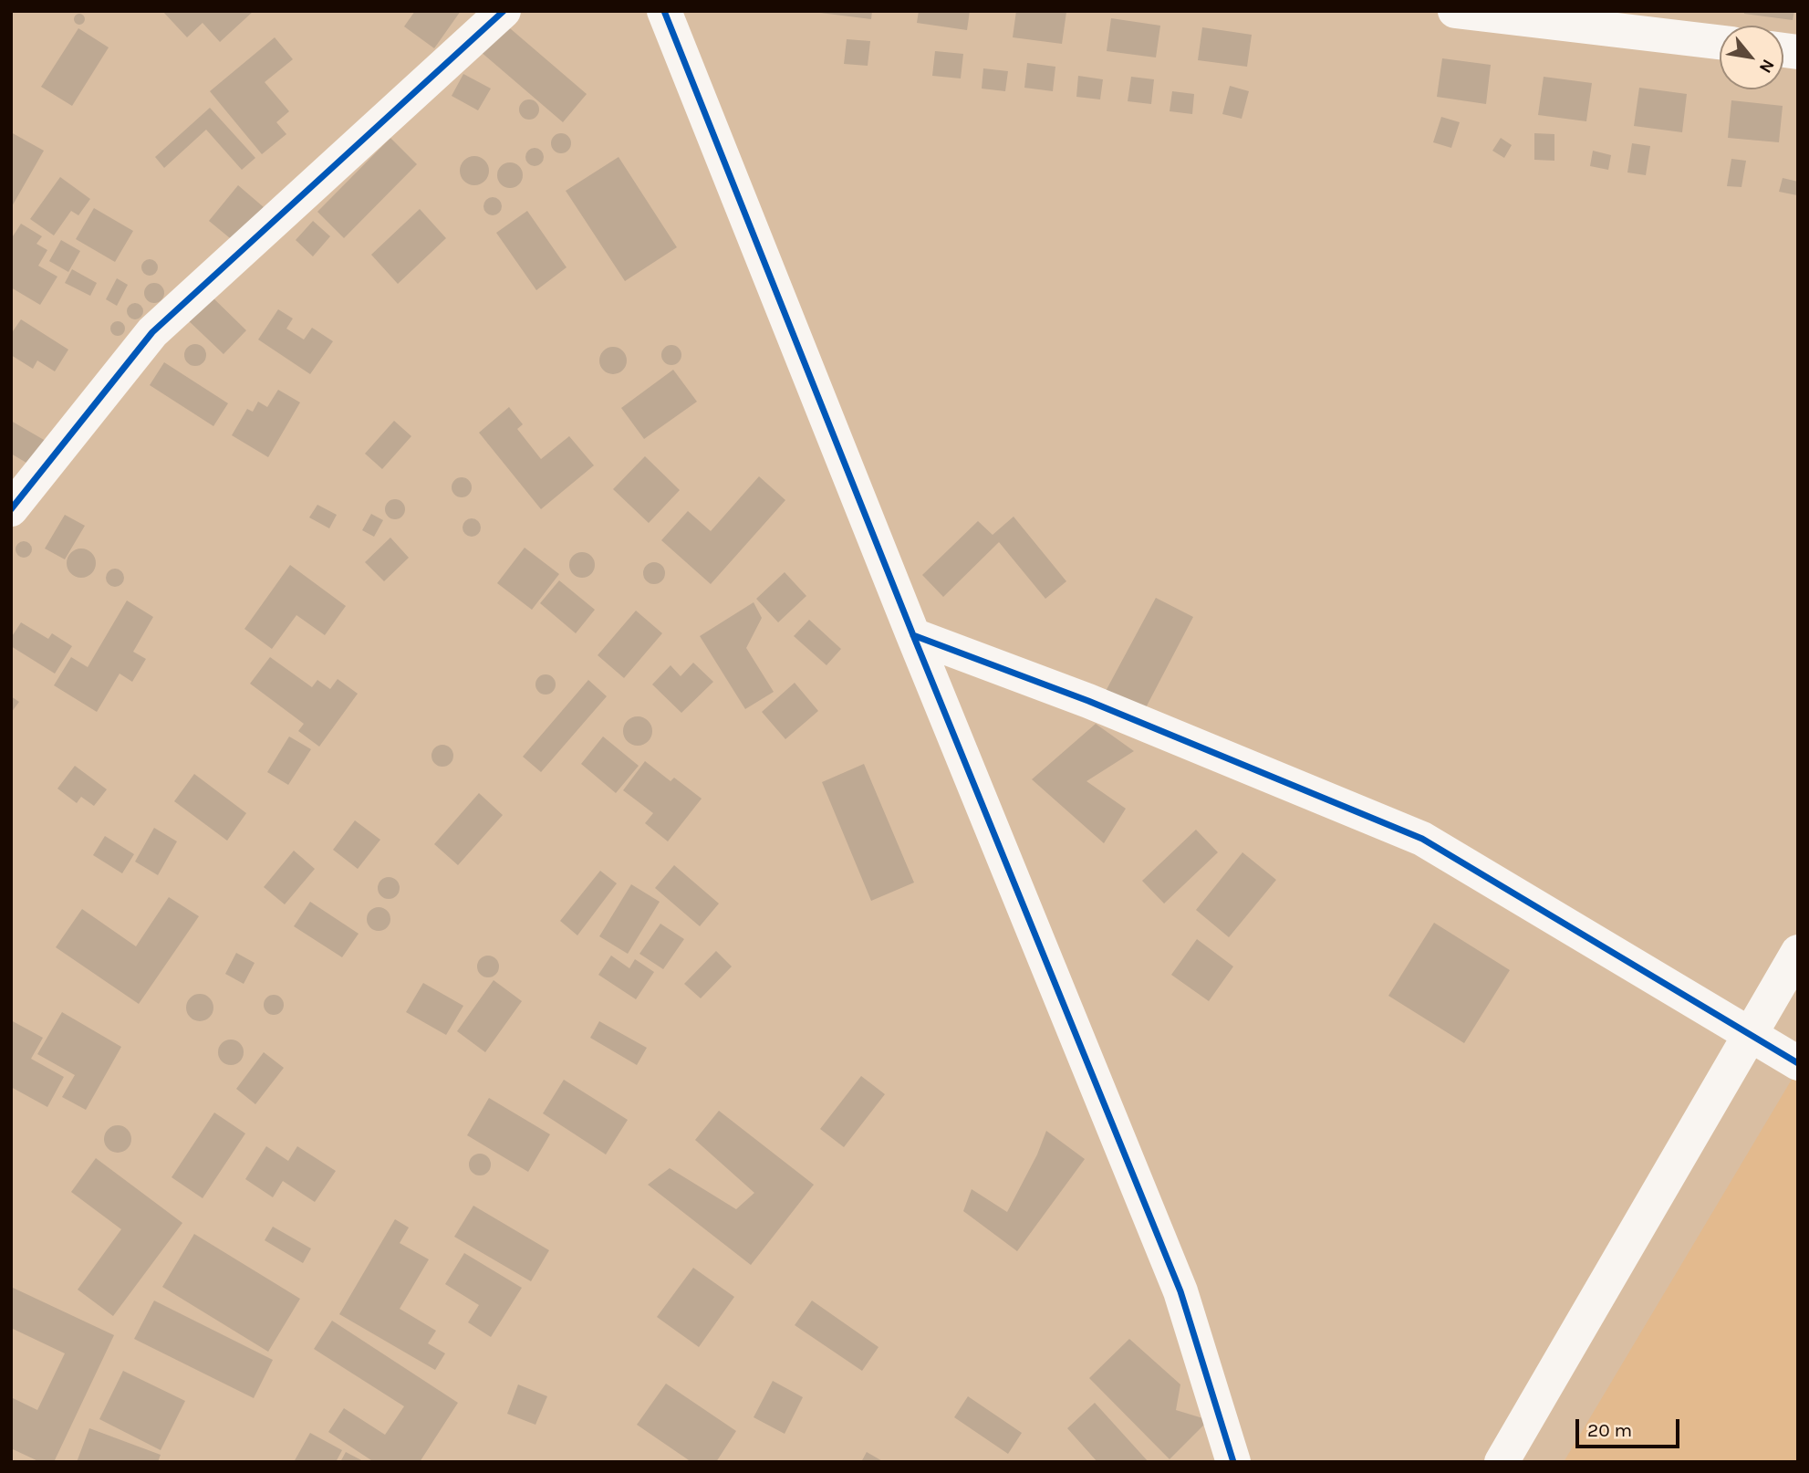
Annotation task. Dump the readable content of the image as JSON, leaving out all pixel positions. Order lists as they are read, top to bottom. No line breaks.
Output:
{"scale_bar":"20 m","north":"bottom right"}
